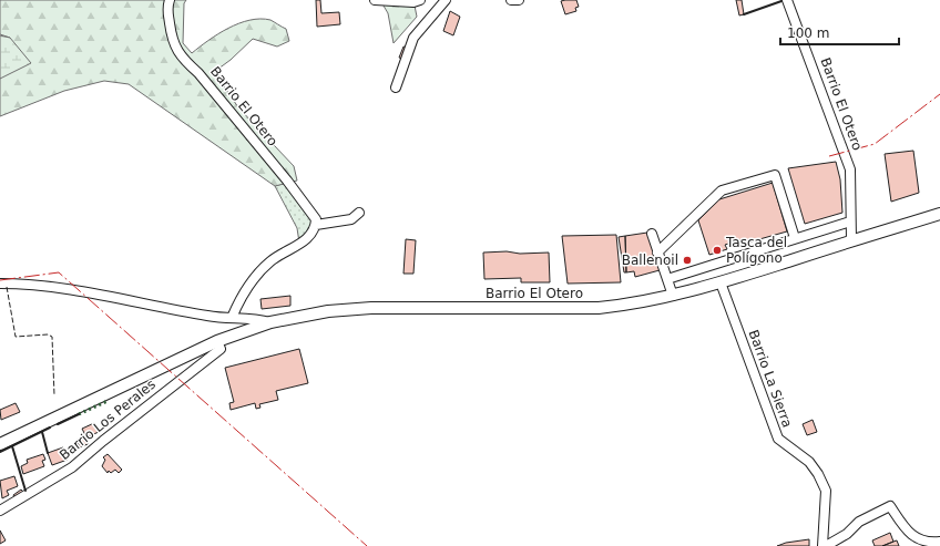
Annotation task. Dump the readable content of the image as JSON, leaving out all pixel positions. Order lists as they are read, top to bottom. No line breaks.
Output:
{"streets":{"main road":["Barrio El Otero","Barrio Los Perales"],"street":["Barrio La Sierra"]},"crossings":[["Barrio El Otero","Barrio La Sierra"],["Barrio El Otero","Barrio Los Perales"]],"places":["Tasca del Polígono","Ballenoil"],"scale_bar":"100 m"}
